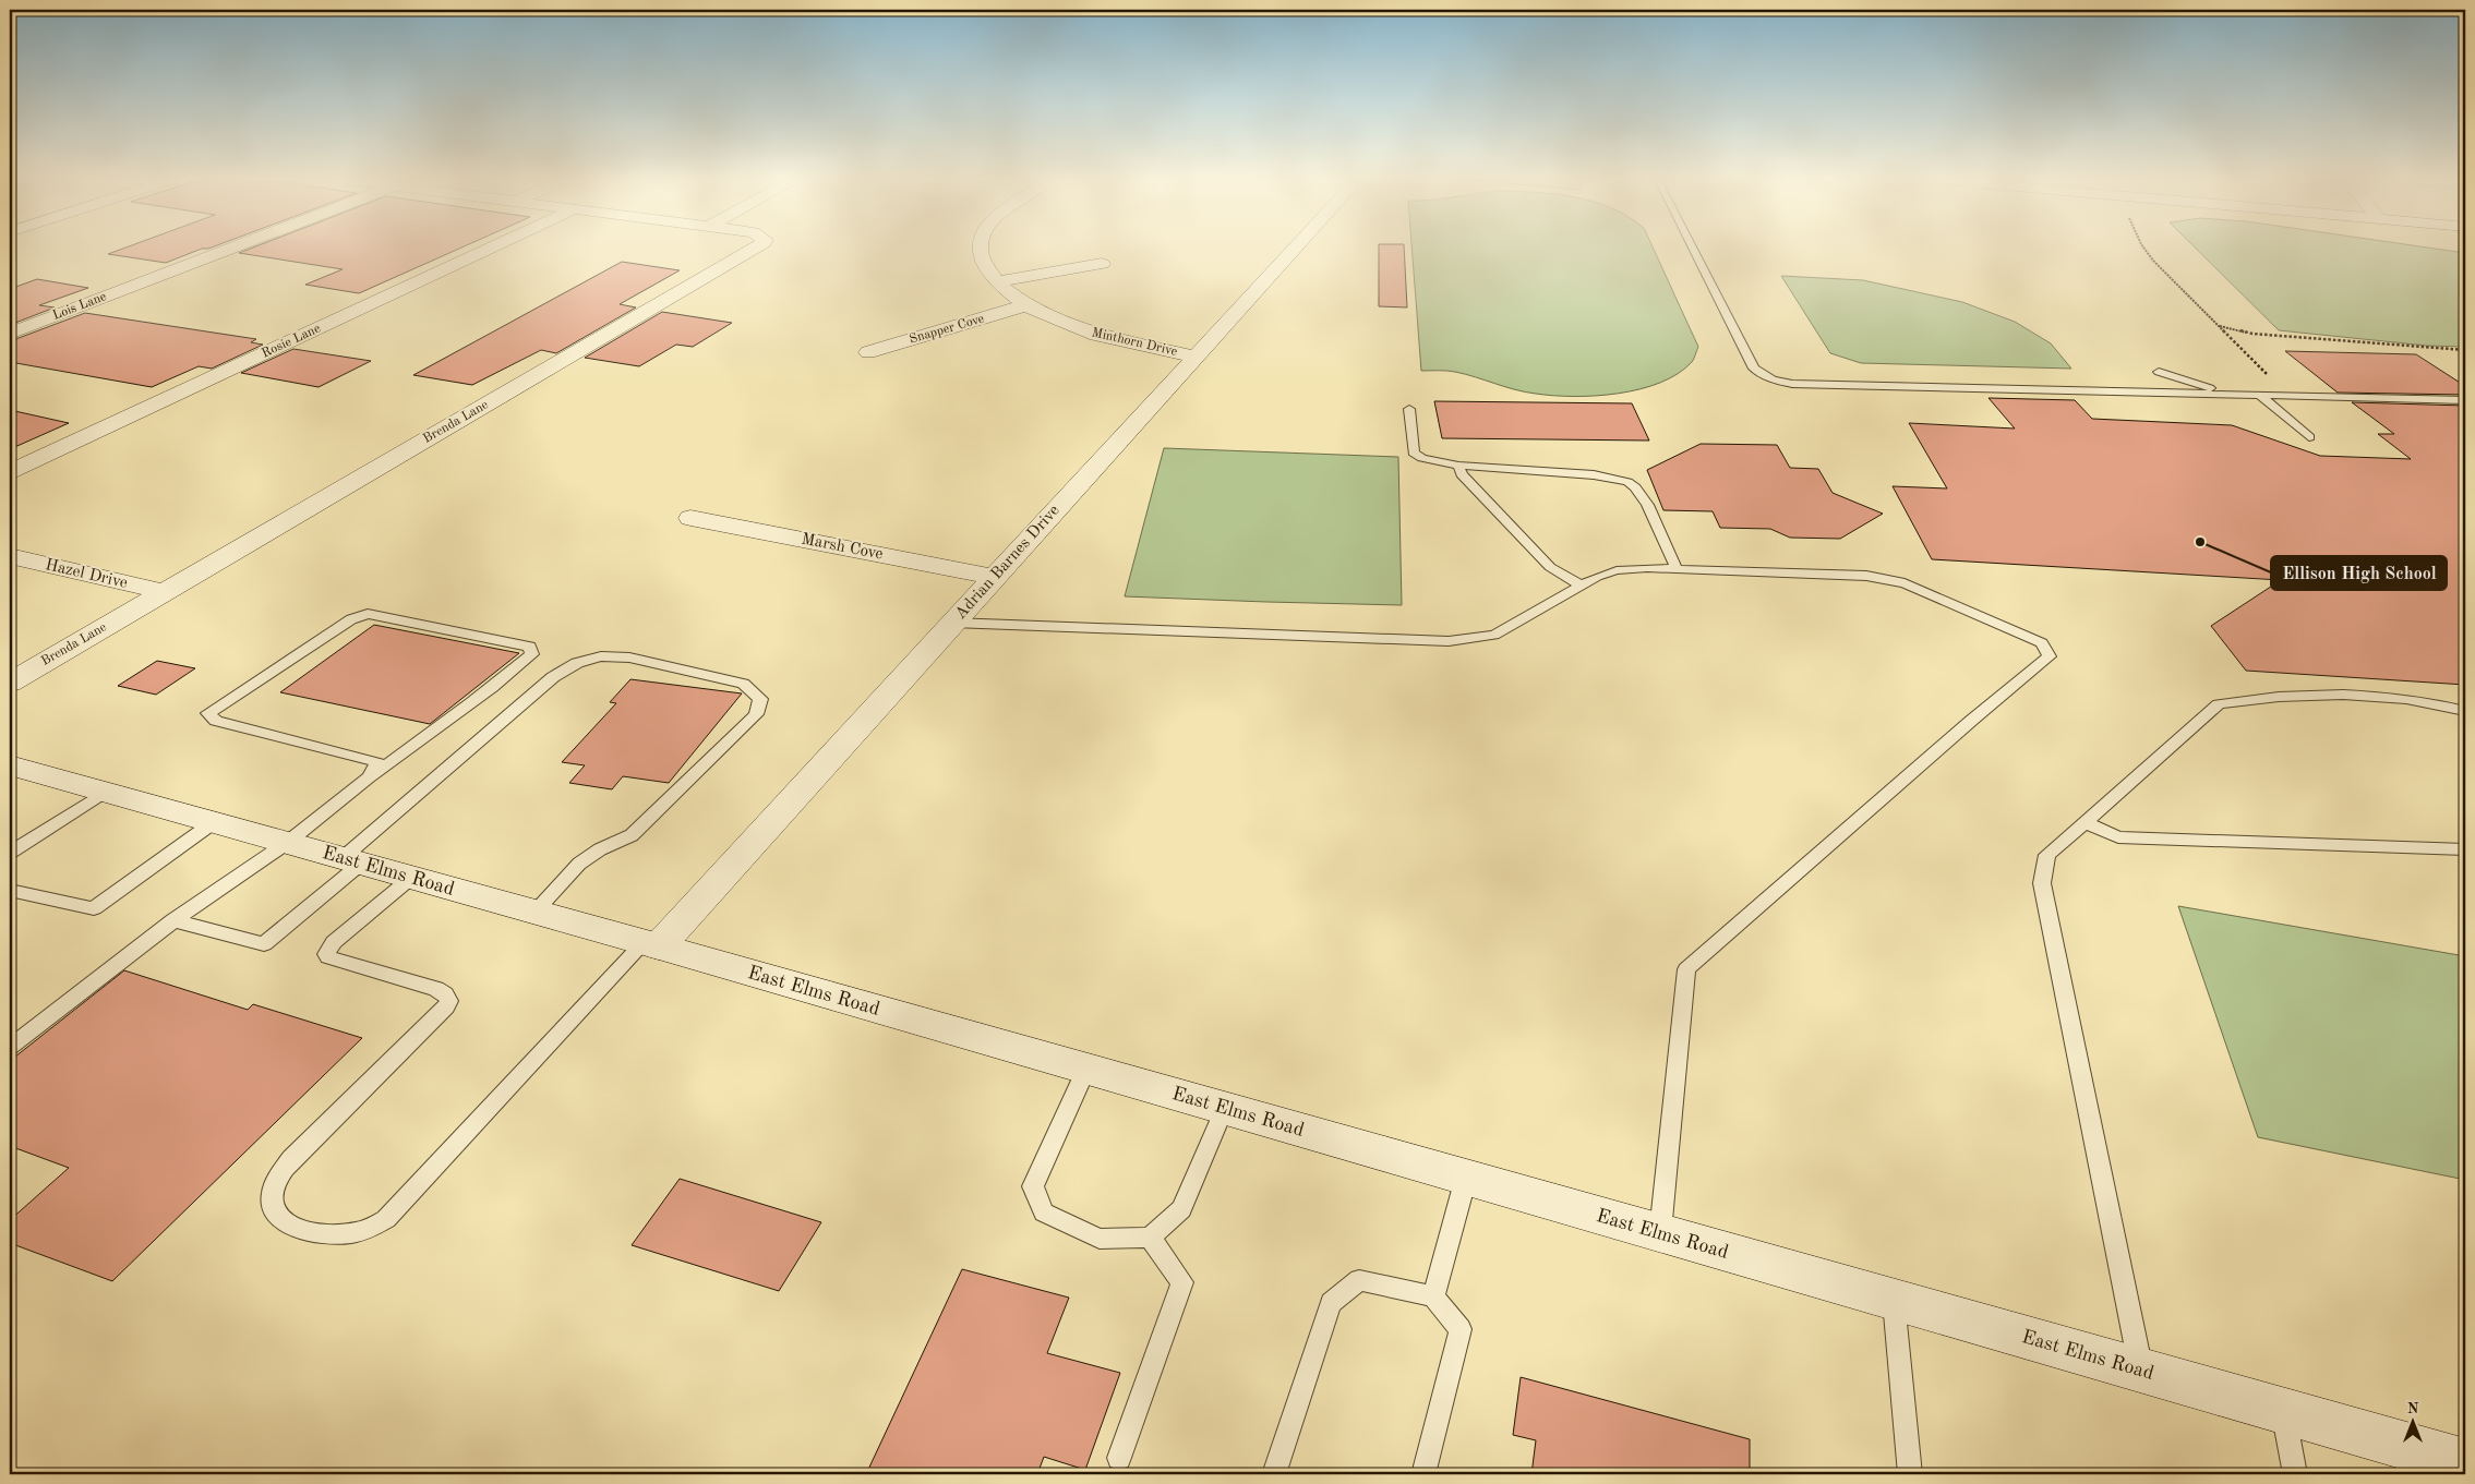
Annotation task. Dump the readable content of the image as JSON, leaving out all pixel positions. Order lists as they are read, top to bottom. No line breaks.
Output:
{"streets":{"street":["Lois Lane","Snapper Cove","Rosie Lane","Minthorn Drive","Brenda Lane","Marsh Cove","Adrian Barnes Drive","Hazel Drive","East Elms Road"]},"crossings":[["Snapper Cove","Minthorn Drive"],["Minthorn Drive","Adrian Barnes Drive"],["Brenda Lane","Hazel Drive"],["Marsh Cove","Adrian Barnes Drive"],["Adrian Barnes Drive","East Elms Road"]],"places":["Ellison High School"],"north":"top"}
